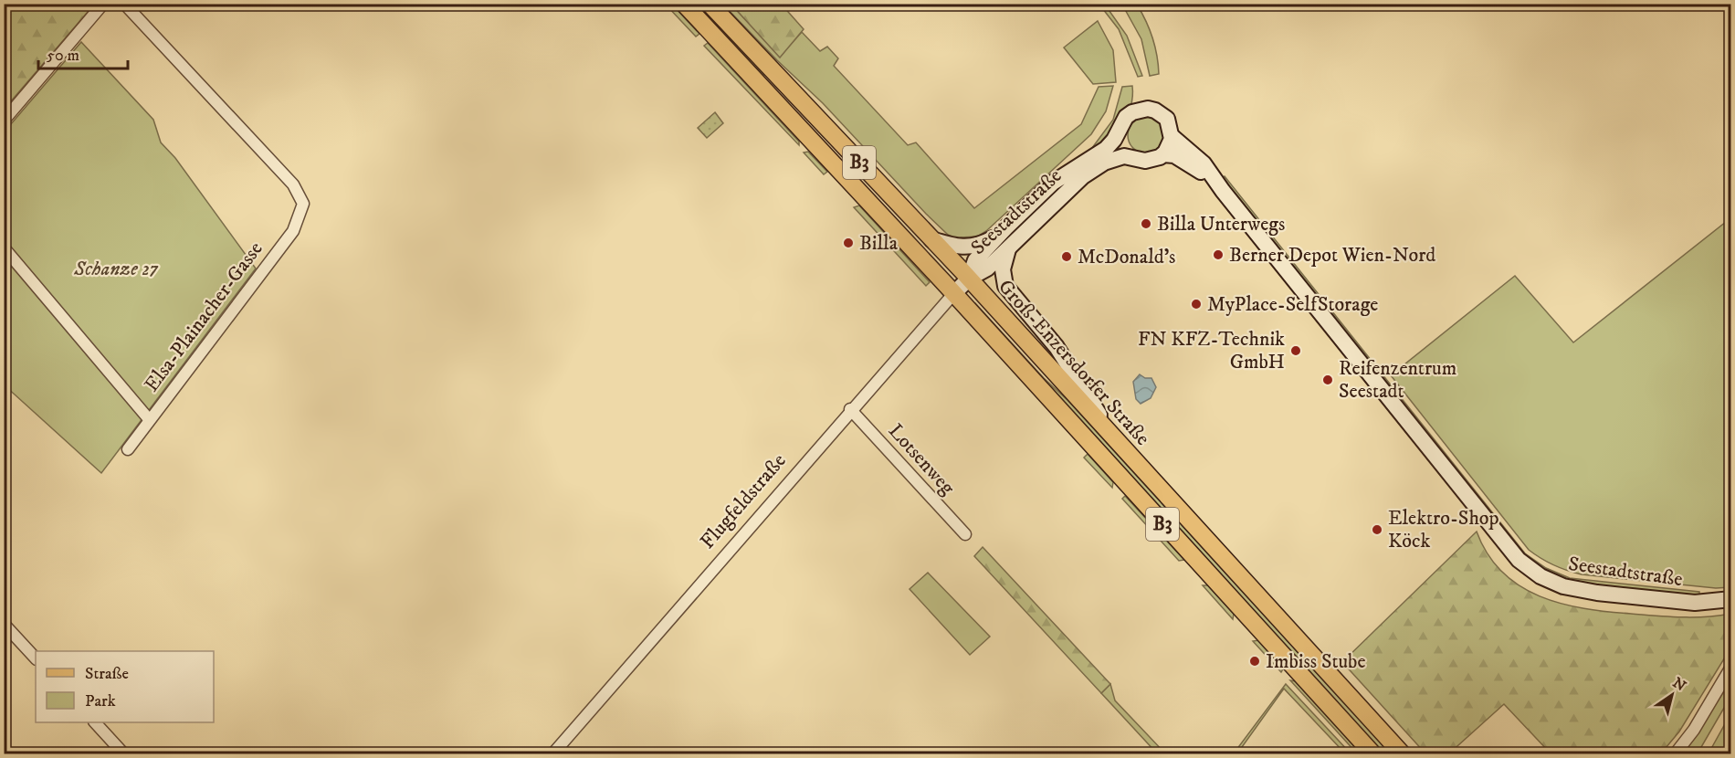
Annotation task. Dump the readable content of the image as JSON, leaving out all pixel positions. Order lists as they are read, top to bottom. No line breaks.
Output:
{"streets":{"main road":["B3","Groß-Enzersdorfer Straße"],"street":["Seestadtstraße","Elsa-Plainacher-Gasse","Lotsenweg","Flugfeldstraße"]},"crossings":[["Seestadtstraße","Groß-Enzersdorfer Straße"],["Seestadtstraße","Flugfeldstraße"],["Groß-Enzersdorfer Straße","Flugfeldstraße"],["Lotsenweg","Flugfeldstraße"]],"parks":["Schanze 27"],"places":["Billa Unterwegs","Billa","Berner Depot Wien-Nord","McDonald's","MyPlace-SelfStorage","FN KFZ-Technik GmbH","Reifenzentrum Seestadt","Elektro-Shop Köck","Imbiss Stube"],"legend":["Straße","Park"],"scale_bar":"50 m","north":"top right"}
